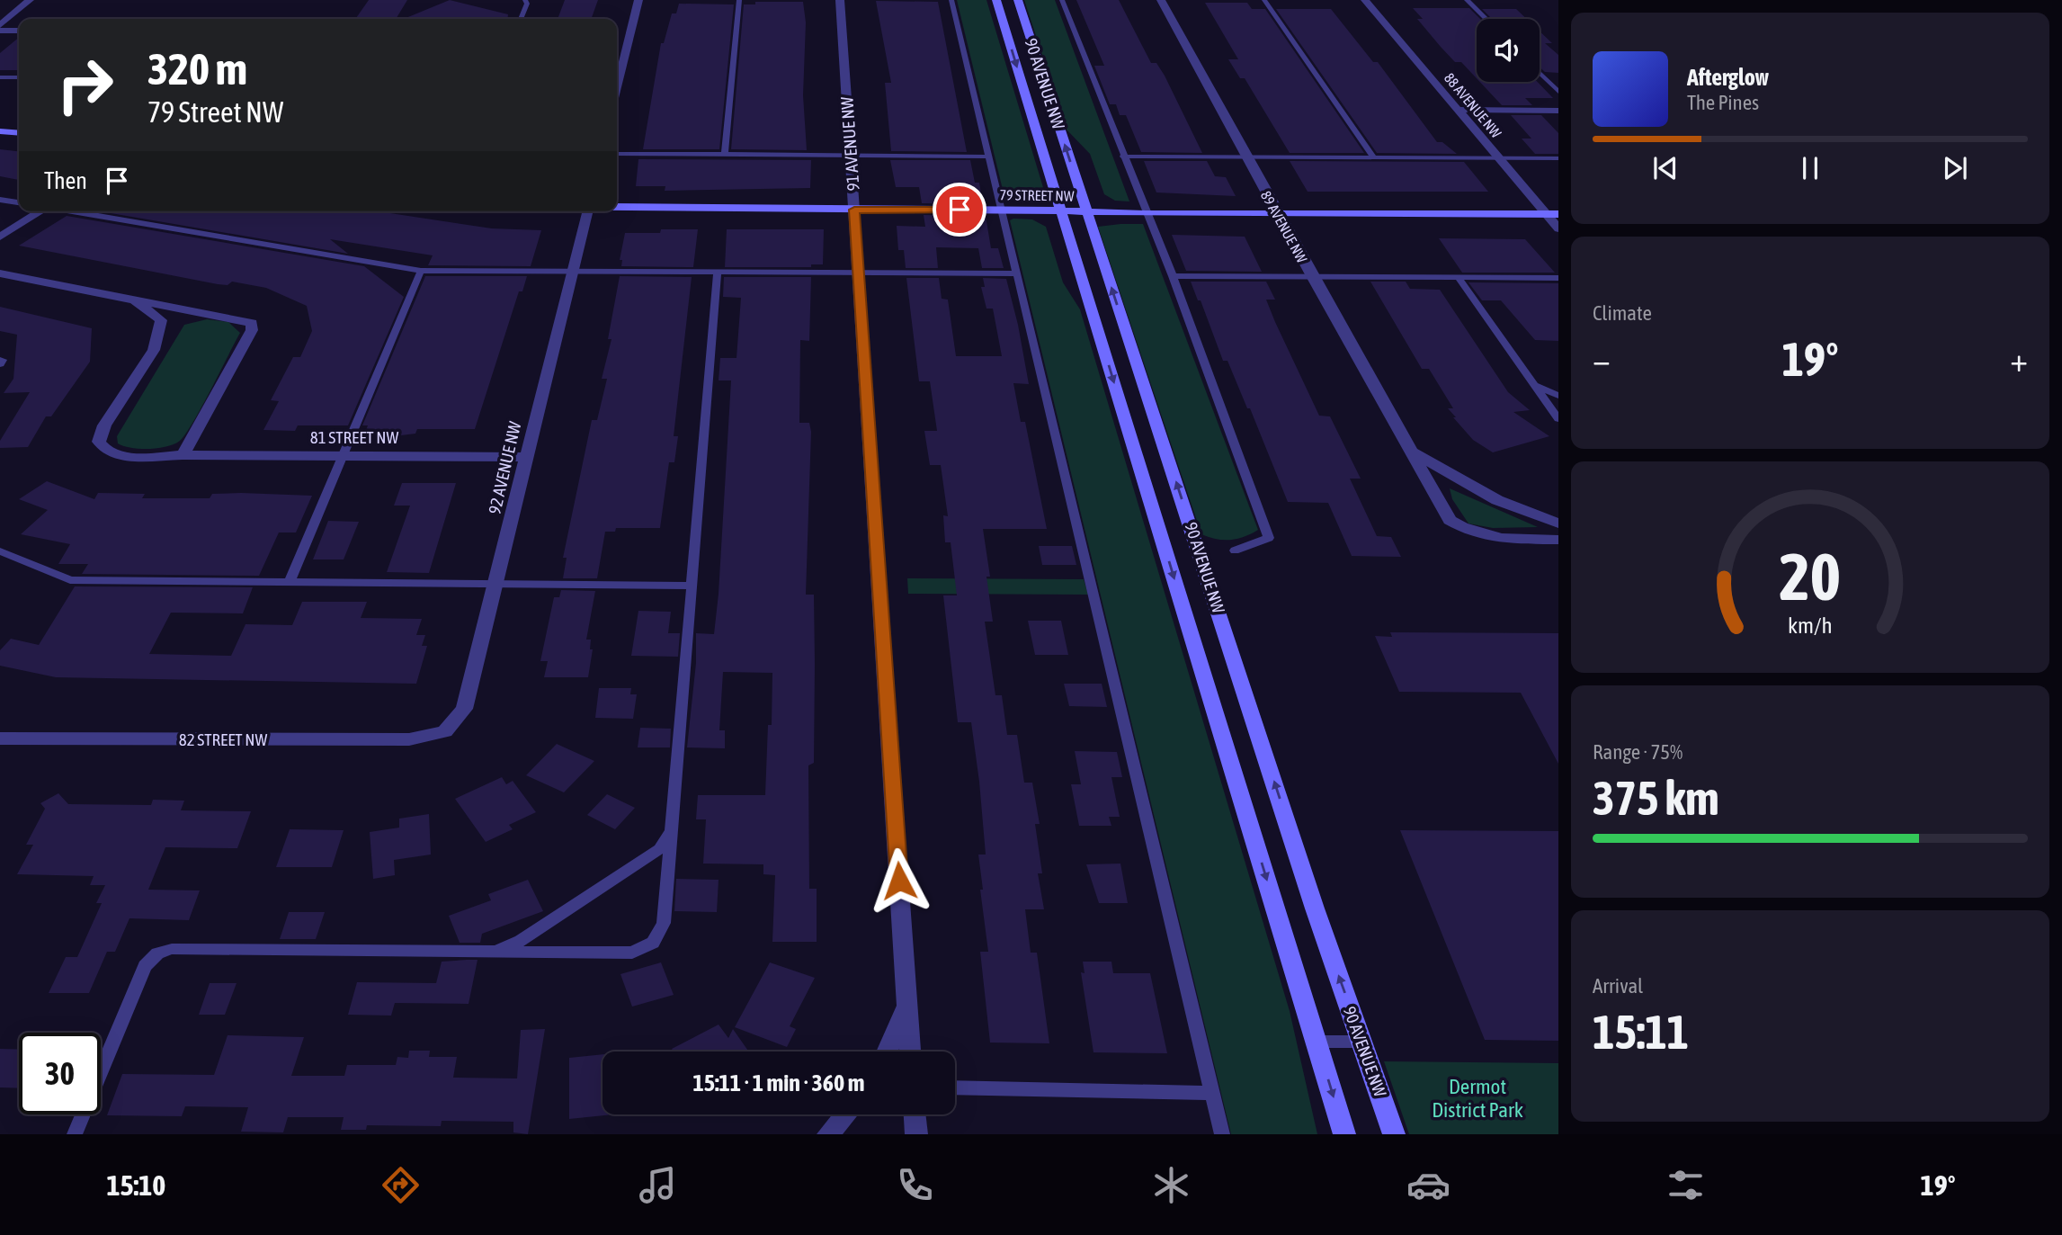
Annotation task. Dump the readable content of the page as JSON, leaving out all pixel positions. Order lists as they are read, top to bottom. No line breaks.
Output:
{"streets":{"main road":["90 AVENUE NW","79 STREET NW"],"street":["88 AVENUE NW","91 AVENUE NW","89 AVENUE NW","81 STREET NW","92 AVENUE NW","82 STREET NW"]},"crossings":[["90 AVENUE NW","79 STREET NW"],["88 AVENUE NW","79 STREET NW"],["91 AVENUE NW","79 STREET NW"],["79 STREET NW","89 AVENUE NW"],["81 STREET NW","92 AVENUE NW"],["92 AVENUE NW","82 STREET NW"]],"parks":["Dermot District Park"],"page":{"turn":["320 m","79 Street NW"],"song":["Afterglow","The Pines"],"then":"Then","tile":["Climate",["Range · 75%","375 km"],["Arrival","15:11"]],"heat":["−","19°","+"],"limit":"30","trip":"15:11 · 1 min · 360 m","tabs":["15:10","19°"],"gauge":["20","km/h"]}}
